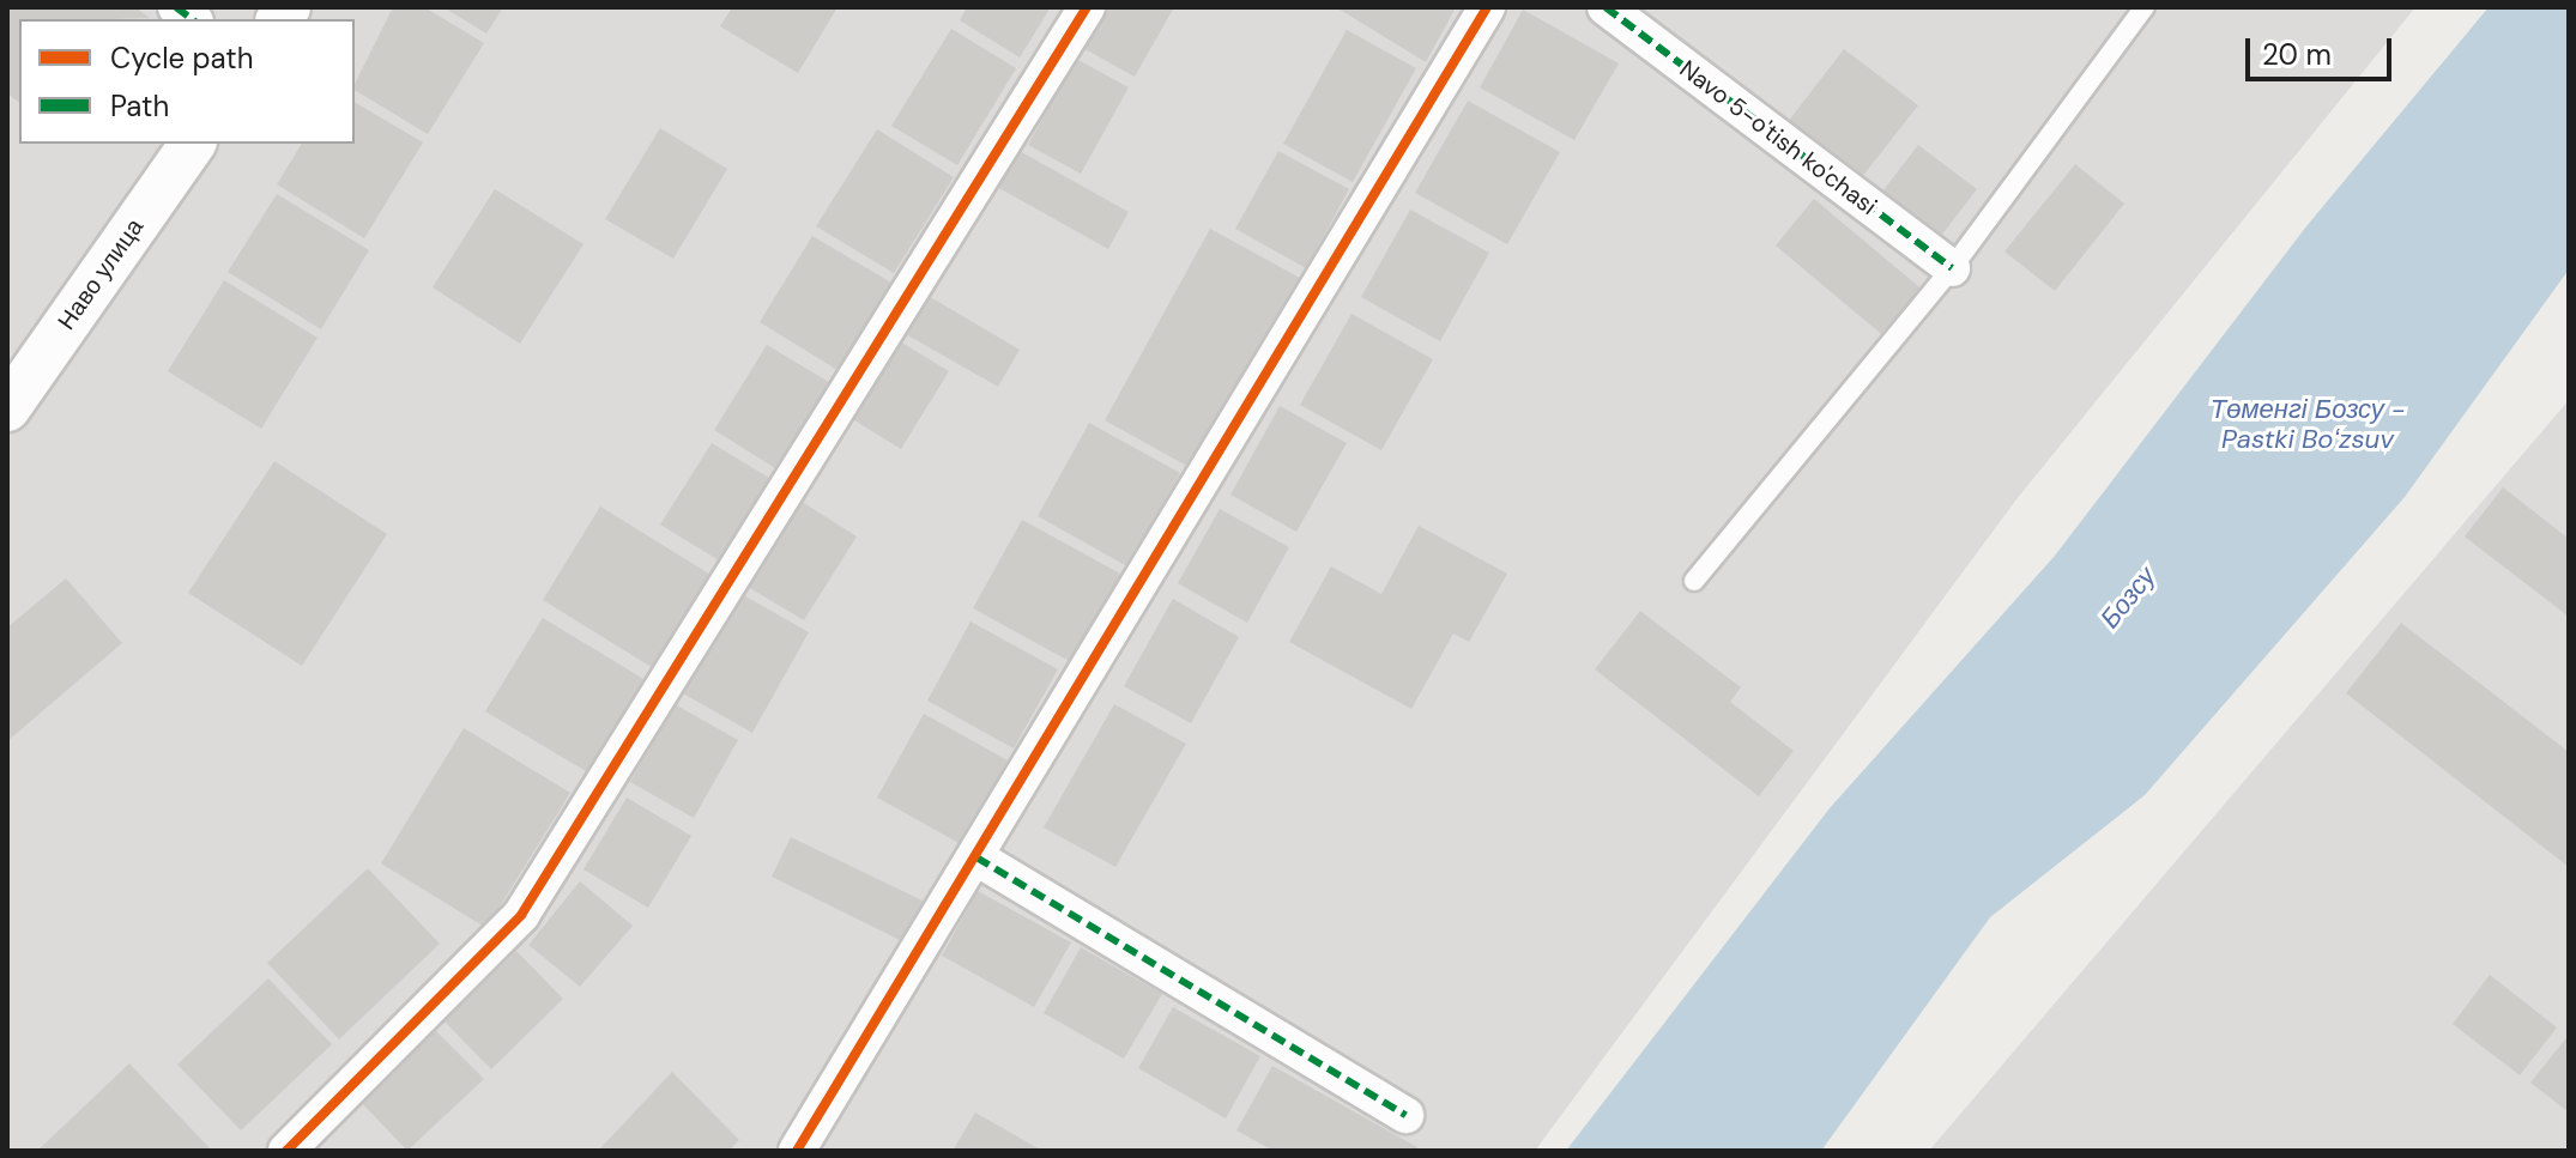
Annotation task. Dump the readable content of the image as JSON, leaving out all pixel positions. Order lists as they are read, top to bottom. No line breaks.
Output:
{"streets":{"street":["Navo 5-o'tish ko'chasi","Наво улица"]},"water":["Төменгі Бозсу - Pastki Boʻzsuv","Бозсу"],"legend":["Cycle path","Path"],"scale_bar":"20 m"}
